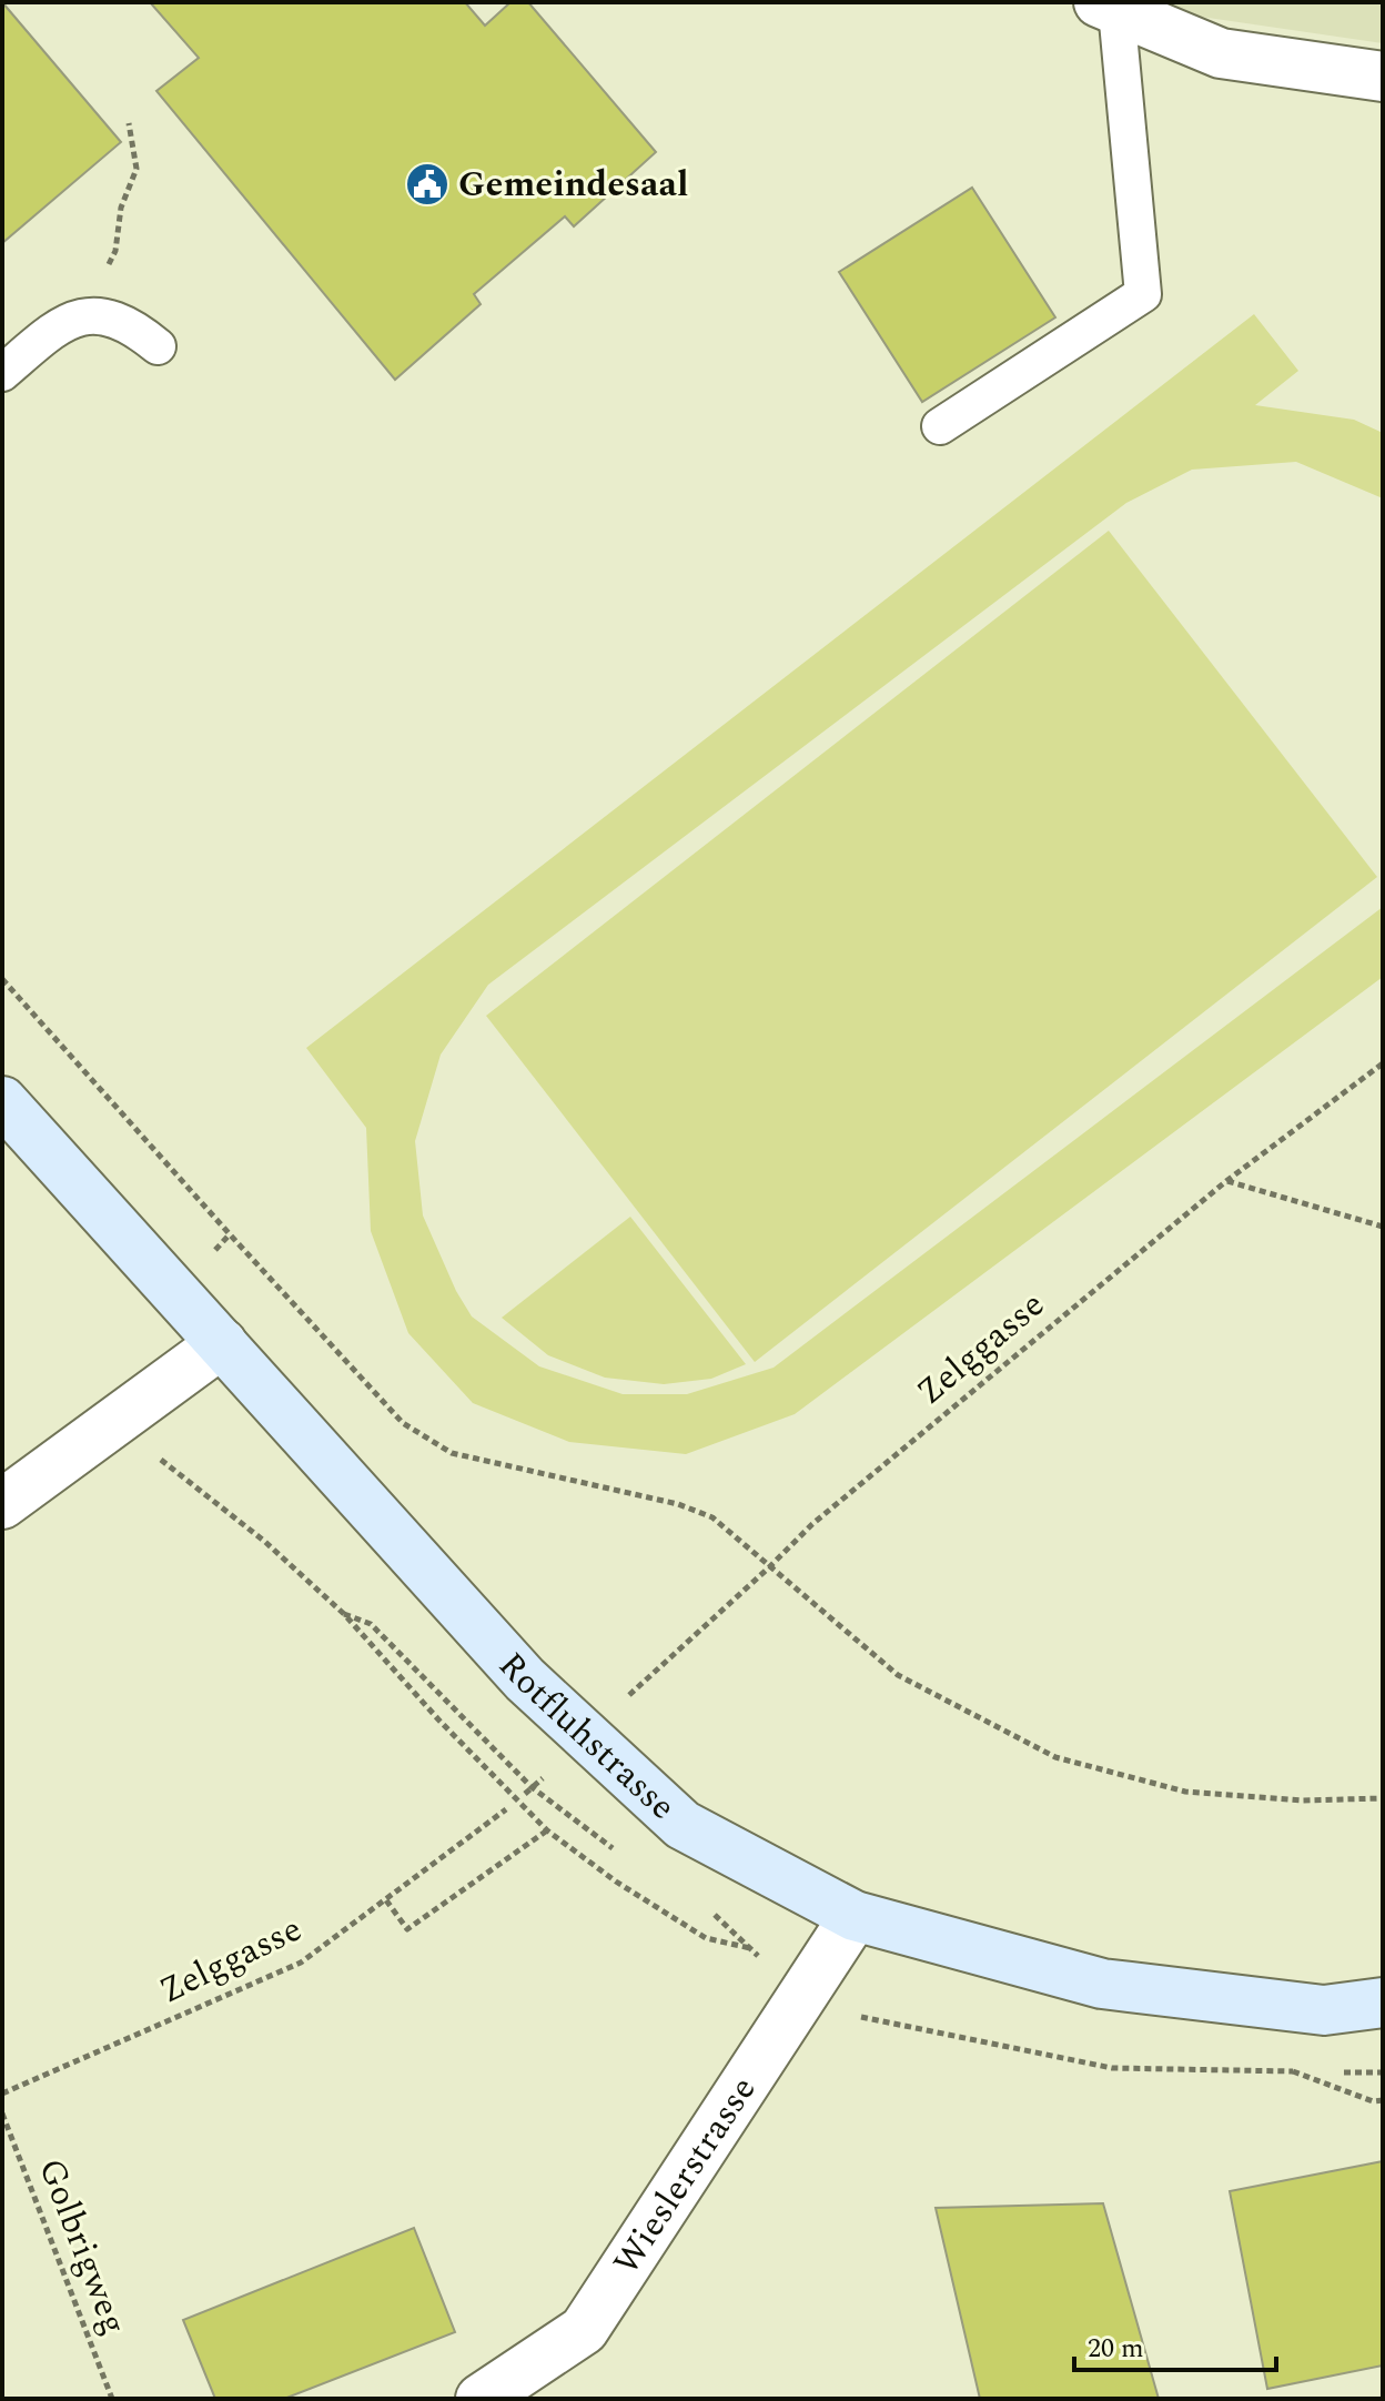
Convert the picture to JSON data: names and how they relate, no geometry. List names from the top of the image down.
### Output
{
  "streets": {
    "main road": ["Rotfluhstrasse"],
    "street": ["Wieslerstrasse"],
    "path": ["Zelggasse", "Golbrigweg"]
  },
  "crossings": [
    ["Rotfluhstrasse", "Wieslerstrasse"]
  ],
  "places": {
    "public building": ["Gemeindesaal"]
  },
  "scale_bar": "20 m"
}
